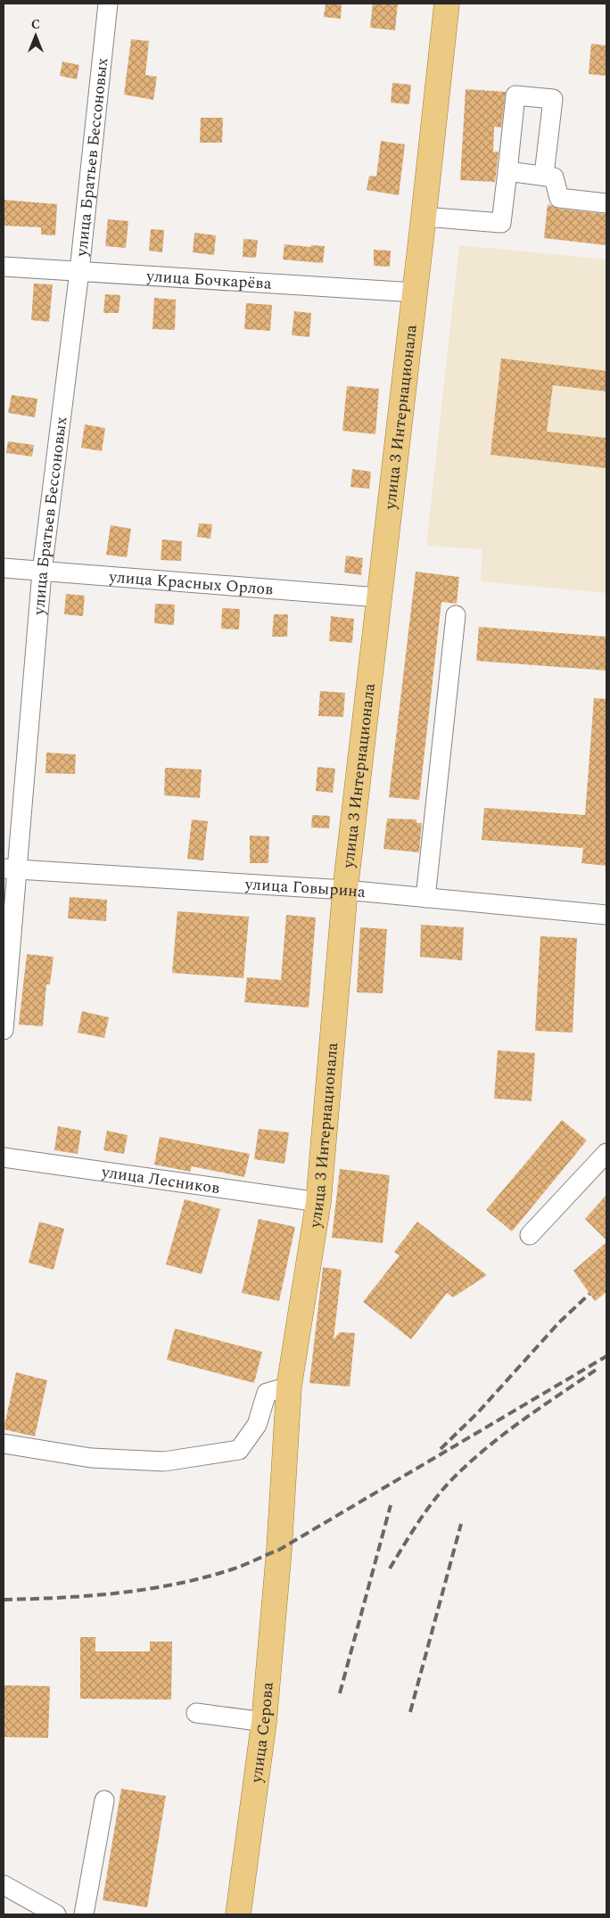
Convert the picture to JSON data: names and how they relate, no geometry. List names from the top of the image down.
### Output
{
  "streets": {
    "main road": ["улица 3 Интернационала", "улица Серова"],
    "street": [
      "улица Братьев Бессоновых",
      "улица Бочкарёва",
      "улица Красных Орлов",
      "улица Говырина",
      "улица Лесников"
    ]
  },
  "crossings": [
    ["улица Братьев Бессоновых", "улица Бочкарёва"],
    ["улица Братьев Бессоновых", "улица Красных Орлов"],
    ["улица Братьев Бессоновых", "улица Говырина"],
    ["улица Бочкарёва", "улица 3 Интернационала"],
    ["улица 3 Интернационала", "улица Красных Орлов"],
    ["улица 3 Интернационала", "улица Говырина"],
    ["улица 3 Интернационала", "улица Лесников"],
    ["улица 3 Интернационала", "улица Серова"]
  ],
  "north": "top"
}
